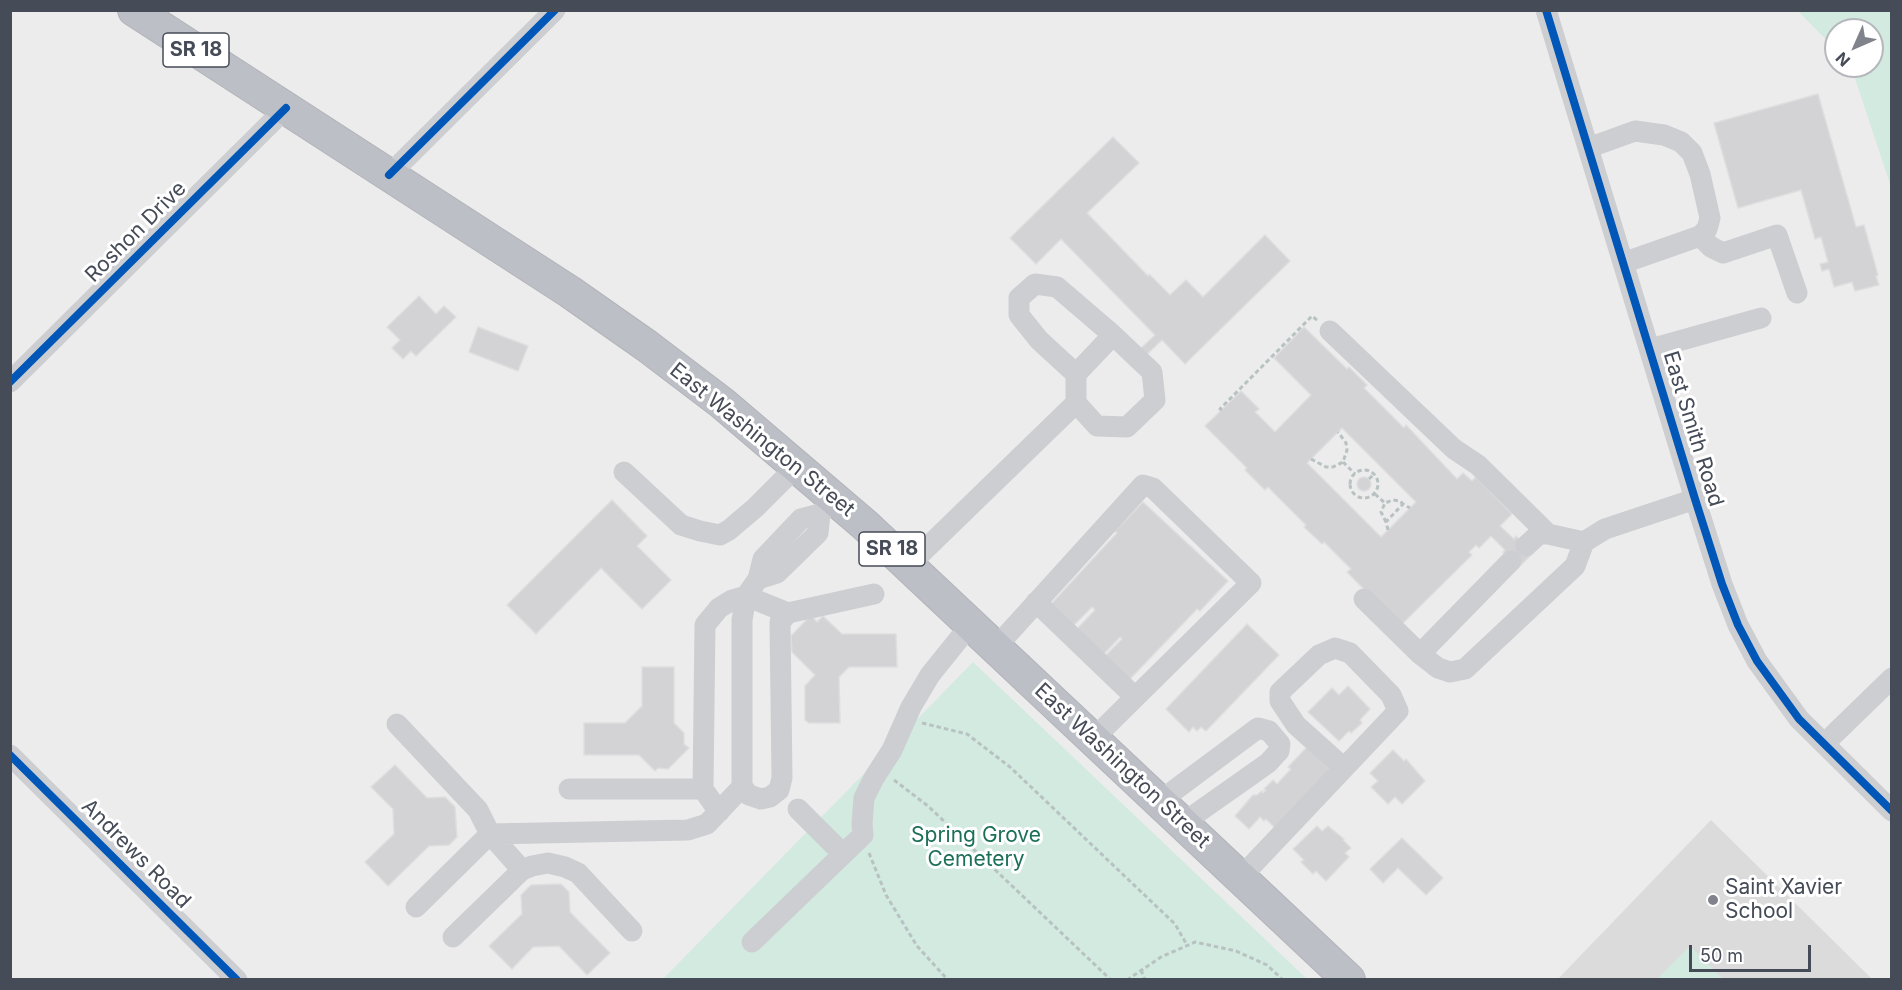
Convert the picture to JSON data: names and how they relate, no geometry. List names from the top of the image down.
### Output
{
  "streets": {
    "highway": ["SR 18", "East Washington Street"],
    "street": ["Roshon Drive", "East Smith Road", "Andrews Road"]
  },
  "crossings": [
    ["Roshon Drive", "East Washington Street"]
  ],
  "parks": ["Spring Grove Cemetery"],
  "places": ["Saint Xavier School"],
  "scale_bar": "50 m",
  "north": "bottom left"
}
